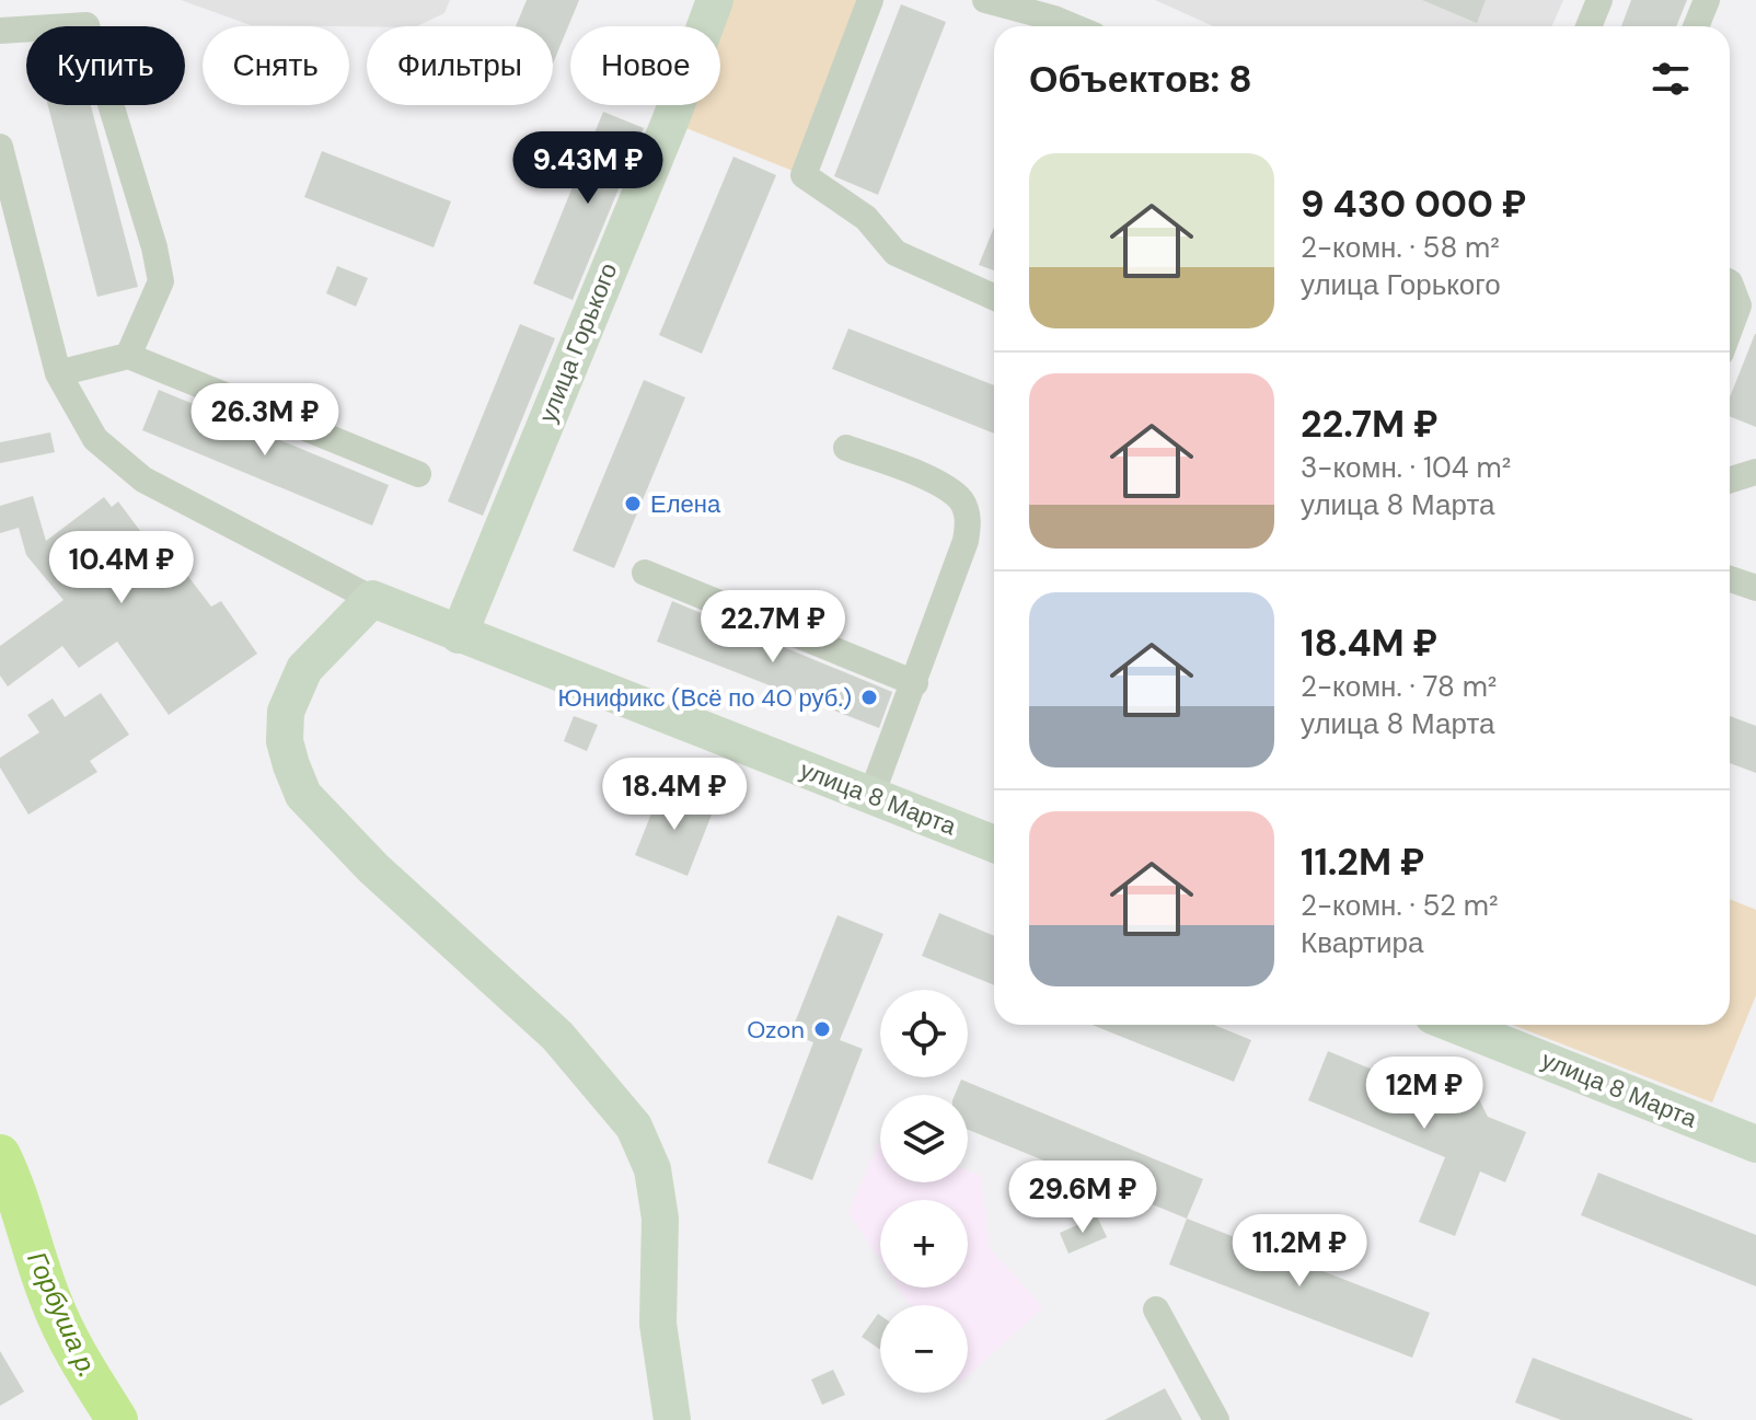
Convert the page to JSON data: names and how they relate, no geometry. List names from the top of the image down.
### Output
{
  "streets": {
    "street": ["улица Горького", "улица 8 Марта"]
  },
  "crossings": [
    ["улица Горького", "улица 8 Марта"]
  ],
  "water": ["Горбуша р."],
  "places": ["Елена", "Юнификс (Всё по 40 руб.)", "Ozon"],
  "page": {
    "chip": [
      "Купить",
      "Снять",
      "Фильтры",
      "Новое"
    ],
    "heading": "Объектов: 8",
    "price": [
      "9.43M ₽",
      "26.3M ₽",
      "10.4M ₽",
      "22.7M ₽",
      "18.4M ₽",
      "12M ₽",
      "29.6M ₽",
      "11.2M ₽"
    ],
    "list": [
      {
        "name": "9 430 000 ₽",
        "note": "2-комн. · 58 m² · улица Горького"
      },
      {
        "name": "22.7M ₽",
        "note": "3-комн. · 104 m² · улица 8 Марта"
      },
      {
        "name": "18.4M ₽",
        "note": "2-комн. · 78 m² · улица 8 Марта"
      },
      {
        "name": "11.2M ₽",
        "note": "2-комн. · 52 m² · Квартира"
      }
    ],
    "map_buttons": ["+", "−"]
  }
}
